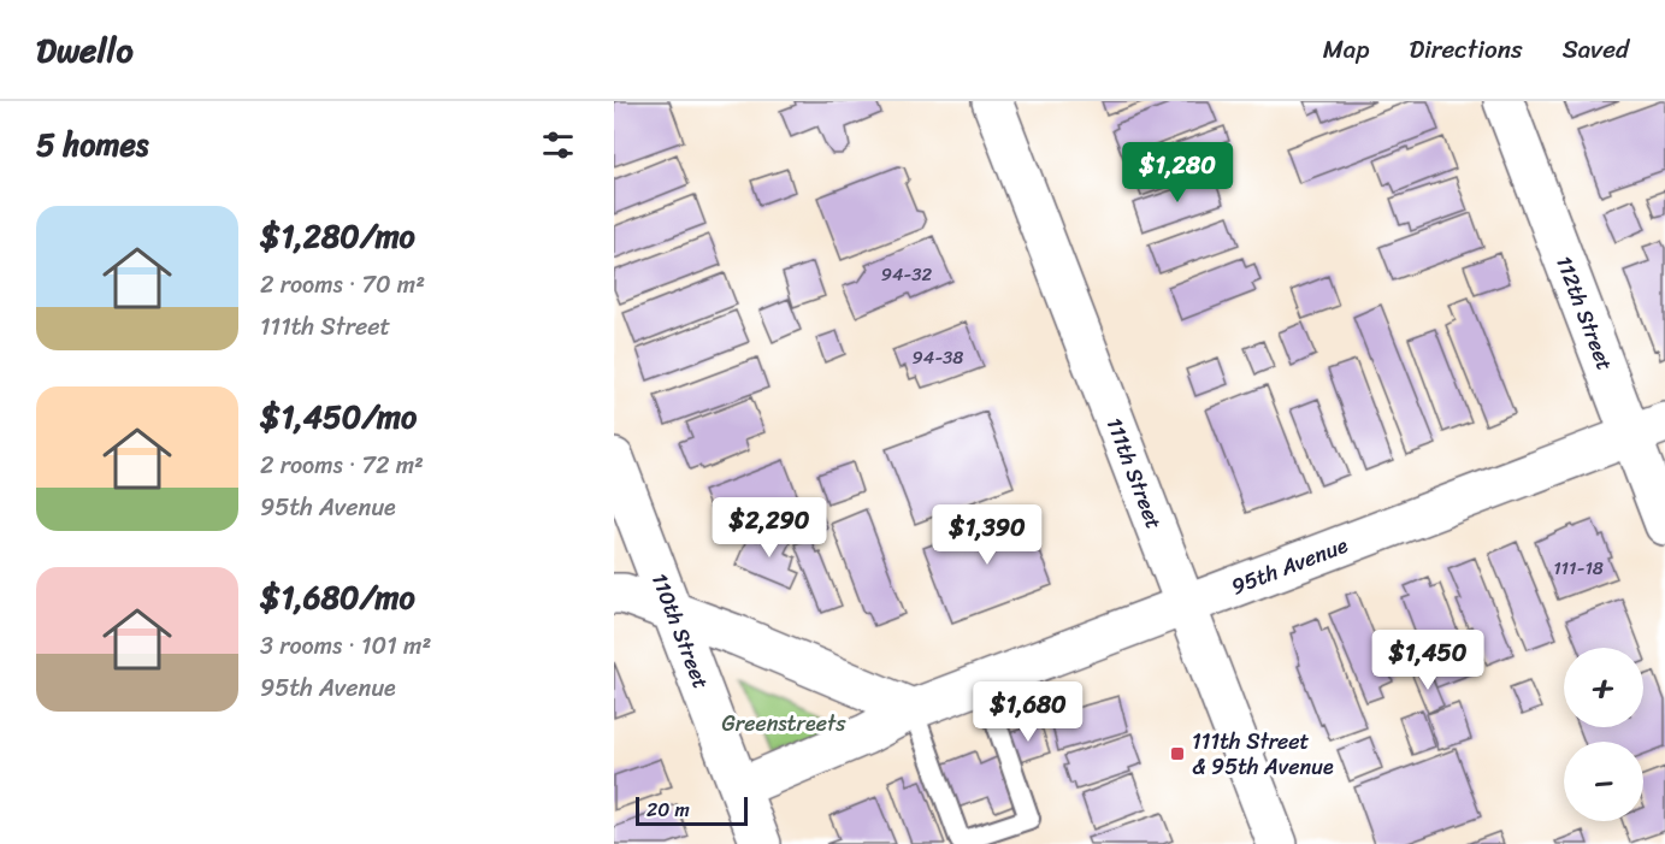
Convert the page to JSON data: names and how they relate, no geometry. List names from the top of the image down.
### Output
{
  "streets": {
    "street": [
      "112th Street",
      "111th Street",
      "95th Avenue",
      "110th Street"
    ]
  },
  "crossings": [
    ["112th Street", "95th Avenue"],
    ["111th Street", "95th Avenue"],
    ["95th Avenue", "110th Street"]
  ],
  "parks": ["Greenstreets"],
  "places": {
    "transit": ["111th Street & 95th Avenue"]
  },
  "house_numbers": ["94-32", "94-38", "111-18"],
  "scale_bar": "20 m",
  "page": {
    "header": "Dwello",
    "nav": ["Map", "Directions", "Saved"],
    "heading": "5 homes",
    "price": [
      "$1,280",
      "$2,290",
      "$1,390",
      "$1,450",
      "$1,680"
    ],
    "list": [
      {
        "name": "$1,280/mo",
        "note": "2 rooms · 70 m² · 111th Street"
      },
      {
        "name": "$1,450/mo",
        "note": "2 rooms · 72 m² · 95th Avenue"
      },
      {
        "name": "$1,680/mo",
        "note": "3 rooms · 101 m² · 95th Avenue"
      }
    ],
    "map_buttons": ["+", "−"],
    "scale": "20 m"
  }
}
